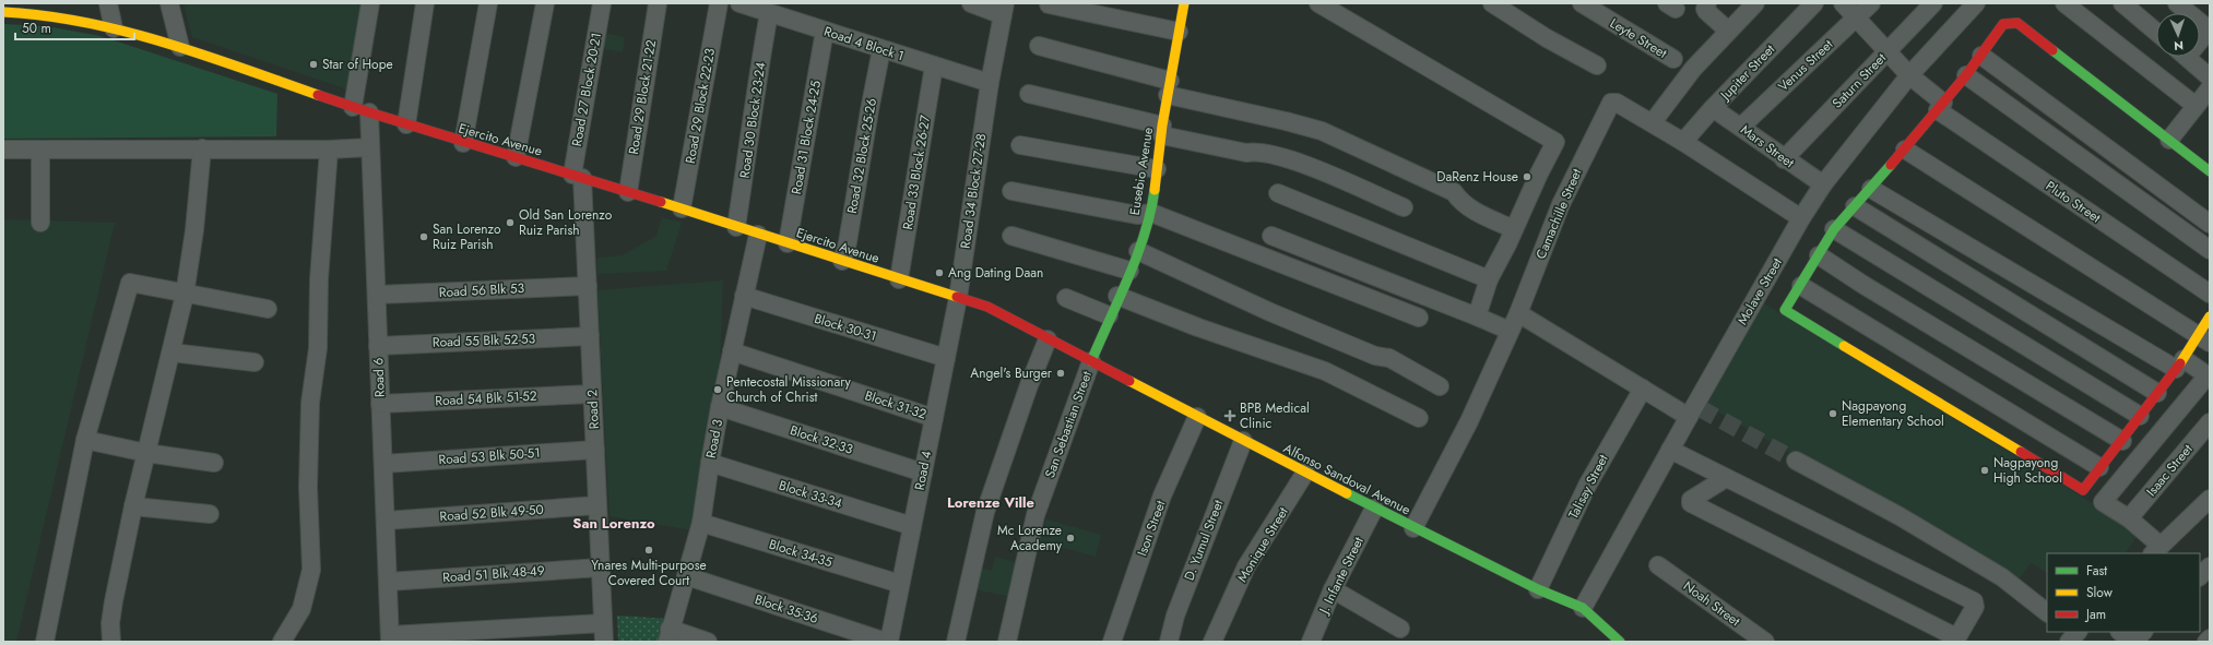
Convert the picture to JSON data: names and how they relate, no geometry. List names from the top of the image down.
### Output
{
  "streets": {
    "main road": ["Ejercito Avenue", "Eusebio Avenue", "Alfonso Sandoval Avenue"],
    "street": [
      "Leyte Street",
      "Road 4 Block 1",
      "Venus Street",
      "Jupiter Street",
      "Saturn Street",
      "Road 27 Block 20-21",
      "Road 29 Block 21-22",
      "Road 29 Block 22-23",
      "Road 30 Block 23-24",
      "Road 31 Block 24-25",
      "Mars Street",
      "Road 32 Block 25-26",
      "Road 33 Block 26-27",
      "Road 34 Block 27-28",
      "Pluto Street",
      "Camachille Street",
      "Road 56 Blk 53",
      "Molave Street",
      "Block 30-31",
      "Road 55 Blk 52-53",
      "Road 6",
      "Road 54 Blk 51-52",
      "Block 31-32",
      "Road 2",
      "San Sebastian Street",
      "Road 3",
      "Block 32-33",
      "Road 53 Blk 50-51",
      "Road 4",
      "Isaac Street",
      "Talisay Street",
      "Block 33-34",
      "Road 52 Blk 49-50",
      "Ison Street",
      "D. Yumul Street",
      "Monique Street",
      "Block 34-35",
      "Road 51 Blk 48-49",
      "J. Infante Street",
      "Noah Street",
      "Block 35-36"
    ]
  },
  "crossings": [
    ["Road 4 Block 1", "Road 30 Block 23-24"],
    ["Road 4 Block 1", "Road 31 Block 24-25"],
    ["Road 4 Block 1", "Road 32 Block 25-26"],
    ["Road 4 Block 1", "Road 33 Block 26-27"],
    ["Road 4 Block 1", "Road 34 Block 27-28"],
    ["Venus Street", "Mars Street"],
    ["Venus Street", "Pluto Street"],
    ["Jupiter Street", "Mars Street"],
    ["Jupiter Street", "Camachille Street"],
    ["Saturn Street", "Mars Street"],
    ["Saturn Street", "Pluto Street"],
    ["Road 27 Block 20-21", "Ejercito Avenue"],
    ["Road 27 Block 20-21", "Road 2"],
    ["Road 29 Block 21-22", "Ejercito Avenue"],
    ["Road 29 Block 22-23", "Ejercito Avenue"],
    ["Road 30 Block 23-24", "Ejercito Avenue"],
    ["Road 31 Block 24-25", "Ejercito Avenue"],
    ["Ejercito Avenue", "Road 32 Block 25-26"],
    ["Ejercito Avenue", "Road 33 Block 26-27"],
    ["Ejercito Avenue", "Road 34 Block 27-28"],
    ["Ejercito Avenue", "Road 6"],
    ["Ejercito Avenue", "Road 2"],
    ["Ejercito Avenue", "Road 3"],
    ["Ejercito Avenue", "Road 4"],
    ["Ejercito Avenue", "Alfonso Sandoval Avenue"],
    ["Mars Street", "Molave Street"],
    ["Eusebio Avenue", "San Sebastian Street"],
    ["Eusebio Avenue", "Alfonso Sandoval Avenue"],
    ["Road 34 Block 27-28", "Road 4"],
    ["Pluto Street", "Molave Street"],
    ["Camachille Street", "Molave Street"],
    ["Camachille Street", "Alfonso Sandoval Avenue"],
    ["Road 56 Blk 53", "Road 6"],
    ["Road 56 Blk 53", "Road 2"],
    ["Molave Street", "Alfonso Sandoval Avenue"],
    ["Block 30-31", "Road 3"],
    ["Block 30-31", "Road 4"],
    ["Road 55 Blk 52-53", "Road 6"],
    ["Road 55 Blk 52-53", "Road 2"],
    ["Road 6", "Road 54 Blk 51-52"],
    ["Road 6", "Road 53 Blk 50-51"],
    ["Road 6", "Road 52 Blk 49-50"],
    ["Road 6", "Road 51 Blk 48-49"],
    ["Road 54 Blk 51-52", "Road 2"],
    ["Block 31-32", "Road 3"],
    ["Block 31-32", "Road 4"],
    ["Road 2", "Road 53 Blk 50-51"],
    ["Road 2", "Road 52 Blk 49-50"],
    ["Road 2", "Road 51 Blk 48-49"],
    ["San Sebastian Street", "Alfonso Sandoval Avenue"],
    ["Road 3", "Block 32-33"],
    ["Road 3", "Block 33-34"],
    ["Road 3", "Block 34-35"],
    ["Road 3", "Block 35-36"],
    ["Block 32-33", "Road 4"],
    ["Road 4", "Block 33-34"],
    ["Road 4", "Block 34-35"],
    ["Road 4", "Block 35-36"],
    ["Alfonso Sandoval Avenue", "Talisay Street"],
    ["Alfonso Sandoval Avenue", "Ison Street"],
    ["Alfonso Sandoval Avenue", "D. Yumul Street"],
    ["Alfonso Sandoval Avenue", "Monique Street"],
    ["Alfonso Sandoval Avenue", "J. Infante Street"]
  ],
  "districts": ["Lorenze Ville", "San Lorenzo"],
  "places": {
    "other": [
      "Star of Hope",
      "DaRenz House",
      "Old San Lorenzo Ruiz Parish",
      "San Lorenzo Ruiz Parish",
      "Ang Dating Daan",
      "Angel's Burger",
      "Pentecostal Missionary Church of Christ",
      "Nagpayong Elementary School",
      "Nagpayong High School",
      "Mc Lorenze Academy",
      "Ynares Multi-purpose Covered Court"
    ],
    "health": ["BPB Medical Clinic"]
  },
  "legend": ["Fast", "Slow", "Jam"],
  "scale_bar": "50 m",
  "north": "bottom"
}
